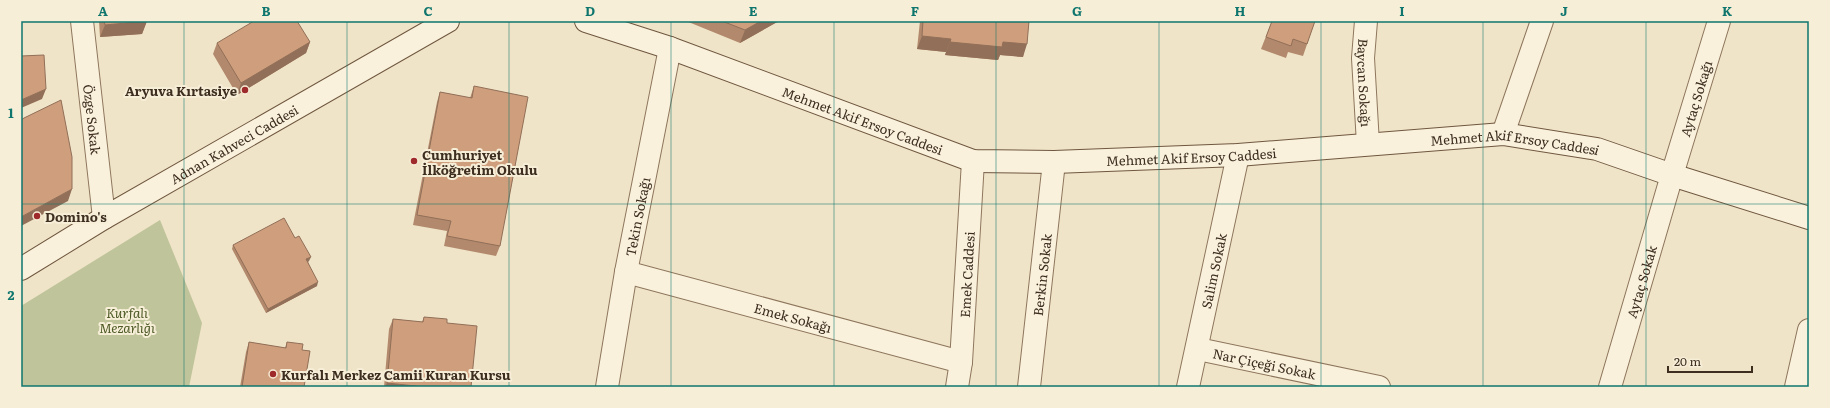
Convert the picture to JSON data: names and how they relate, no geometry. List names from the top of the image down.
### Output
{
  "streets": {
    "street": [
      "Baycan Sokağı",
      "Aytaç Sokağı",
      "Özge Sokak",
      "Mehmet Akif Ersoy Caddesi",
      "Adnan Kahveci Caddesi",
      "Tekin Sokağı",
      "Salim Sokak",
      "Emek Caddesi",
      "Berkin Sokak",
      "Aytaç Sokak",
      "Emek Sokağı",
      "Nar Çiçeği Sokak"
    ]
  },
  "crossings": [
    ["Baycan Sokağı", "Mehmet Akif Ersoy Caddesi"],
    ["Aytaç Sokağı", "Mehmet Akif Ersoy Caddesi"],
    ["Aytaç Sokağı", "Aytaç Sokak"],
    ["Özge Sokak", "Adnan Kahveci Caddesi"],
    ["Mehmet Akif Ersoy Caddesi", "Tekin Sokağı"],
    ["Mehmet Akif Ersoy Caddesi", "Salim Sokak"],
    ["Mehmet Akif Ersoy Caddesi", "Emek Caddesi"],
    ["Mehmet Akif Ersoy Caddesi", "Berkin Sokak"],
    ["Mehmet Akif Ersoy Caddesi", "Aytaç Sokak"],
    ["Tekin Sokağı", "Emek Sokağı"],
    ["Salim Sokak", "Nar Çiçeği Sokak"],
    ["Emek Caddesi", "Emek Sokağı"]
  ],
  "parks": ["Kurfalı Mezarlığı"],
  "places": [
    "Aryuva Kırtasiye",
    "Cumhuriyet İlköğretim Okulu",
    "Domino's",
    "Kurfalı Merkez Camii Kuran Kursu"
  ],
  "scale_bar": "20 m",
  "grid": {
    "columns": [
      "A",
      "B",
      "C",
      "D",
      "E",
      "F",
      "G",
      "H",
      "I",
      "J",
      "K"
    ],
    "rows": ["1", "2"]
  }
}
